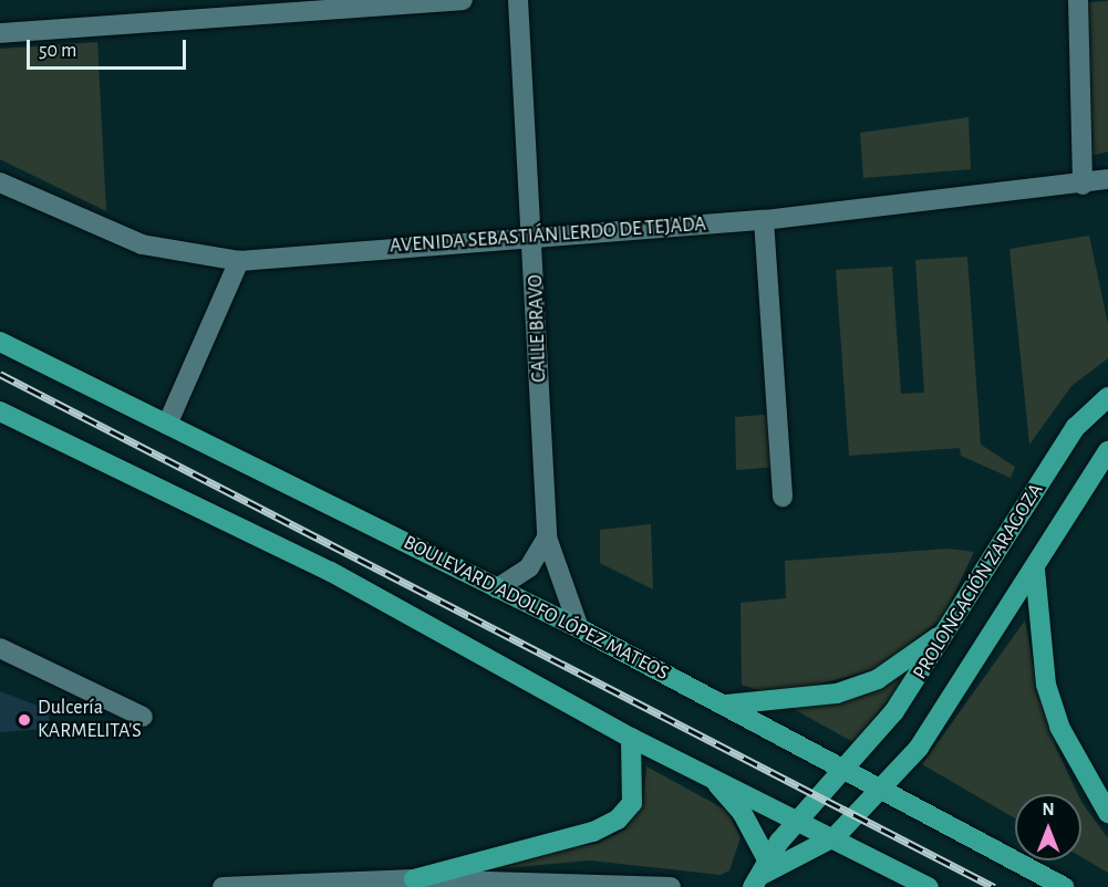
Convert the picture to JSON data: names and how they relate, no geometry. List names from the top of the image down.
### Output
{
  "streets": {
    "main road": ["PROLONGACIÓN ZARAGOZA", "BOULEVARD ADOLFO LÓPEZ MATEOS"],
    "street": ["AVENIDA SEBASTIÁN LERDO DE TEJADA", "CALLE BRAVO"]
  },
  "crossings": [
    ["AVENIDA SEBASTIÁN LERDO DE TEJADA", "CALLE BRAVO"],
    ["CALLE BRAVO", "BOULEVARD ADOLFO LÓPEZ MATEOS"],
    ["PROLONGACIÓN ZARAGOZA", "BOULEVARD ADOLFO LÓPEZ MATEOS"]
  ],
  "places": ["Dulcería KARMELITA'S"],
  "scale_bar": "50 m",
  "north": "top"
}
